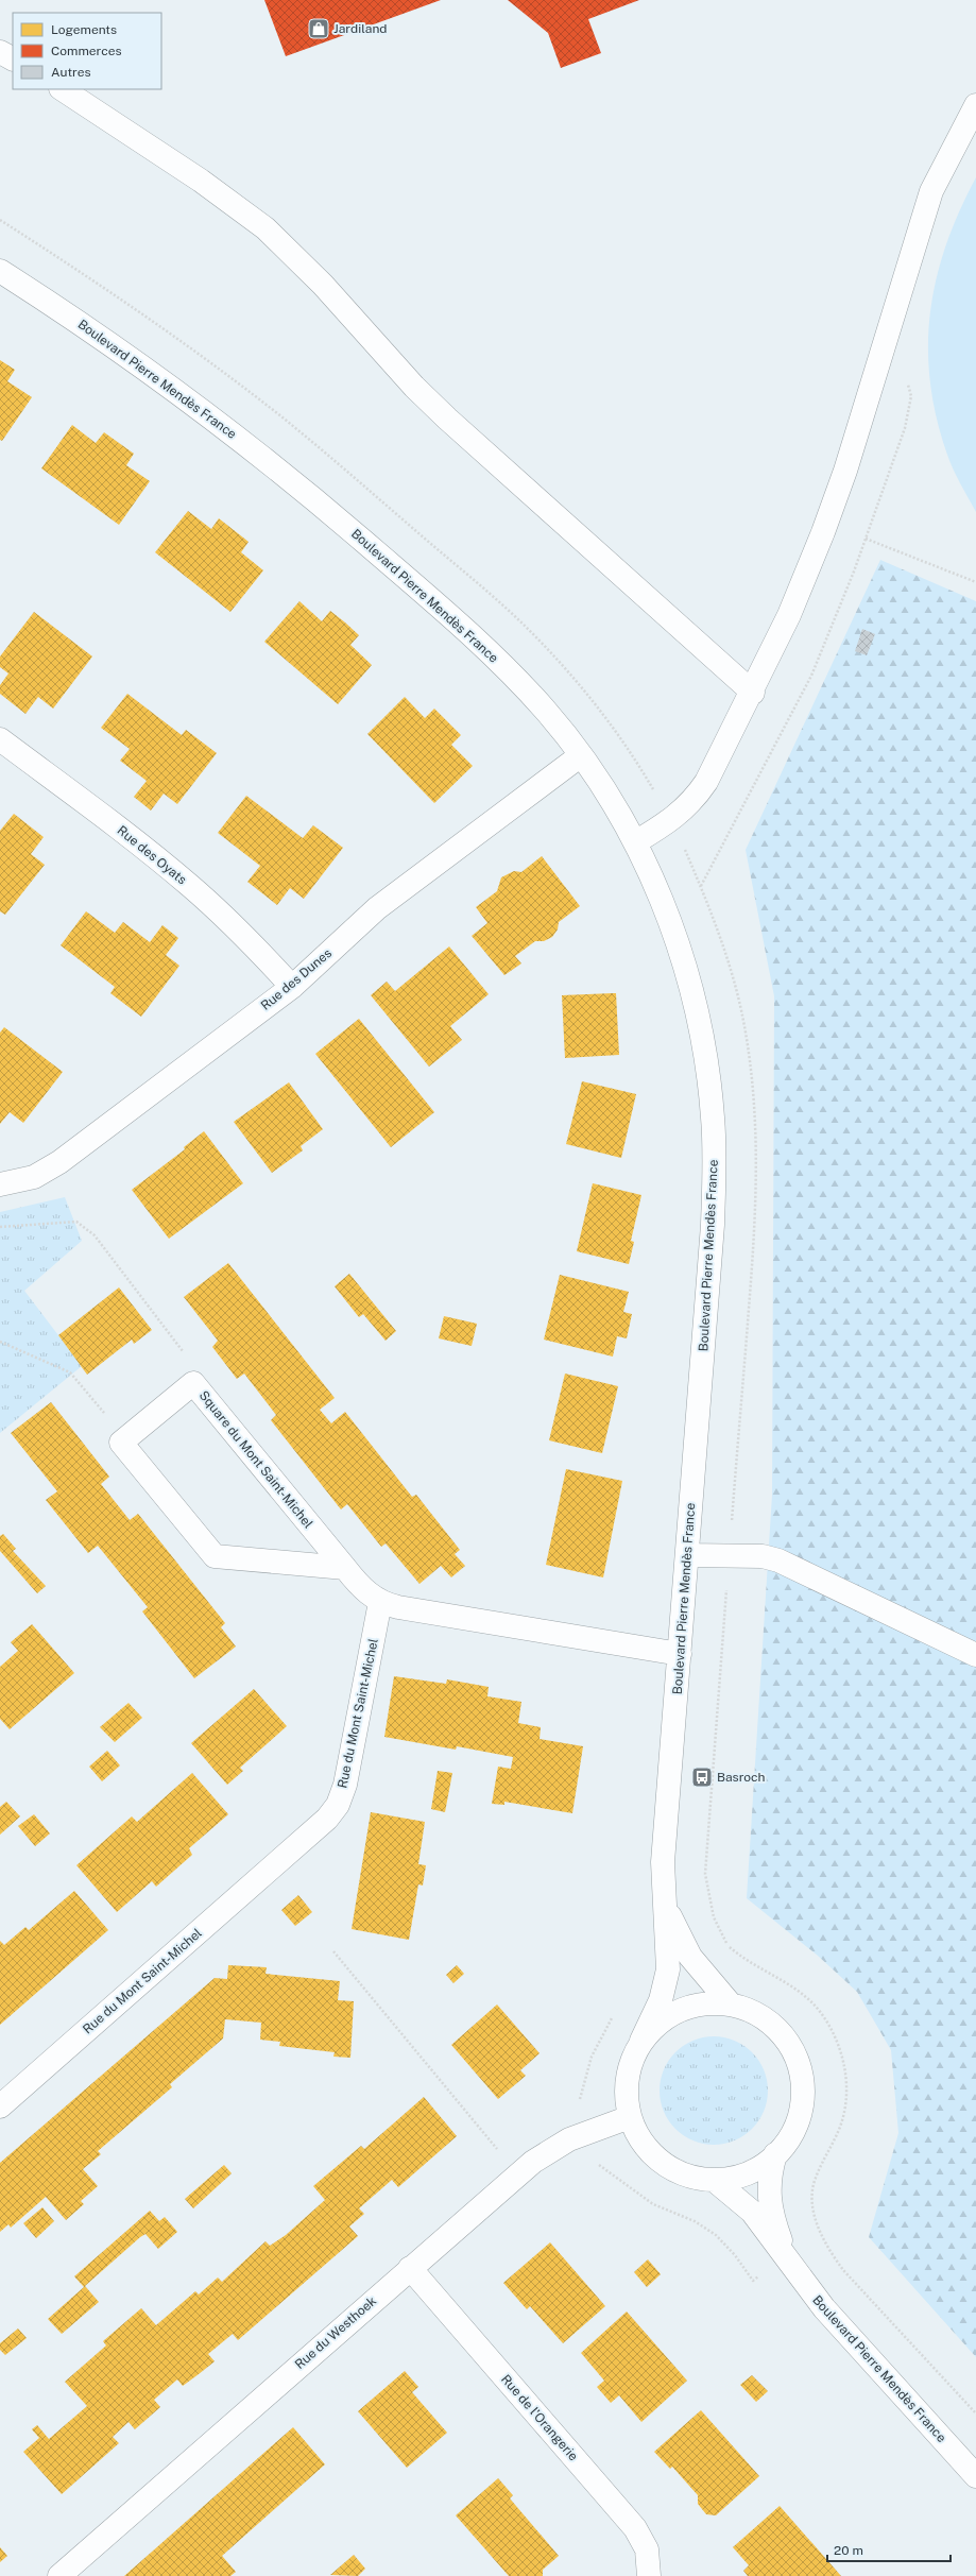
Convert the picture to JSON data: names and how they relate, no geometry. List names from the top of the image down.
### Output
{
  "streets": {
    "street": [
      "Boulevard Pierre Mendès France",
      "Rue des Oyats",
      "Rue des Dunes",
      "Square du Mont Saint-Michel",
      "Rue du Mont Saint-Michel",
      "Rue du Westhoek",
      "Rue de l'Orangerie"
    ]
  },
  "crossings": [
    ["Boulevard Pierre Mendès France", "Rue des Dunes"],
    ["Boulevard Pierre Mendès France", "Rue du Westhoek"],
    ["Rue des Oyats", "Rue des Dunes"],
    ["Square du Mont Saint-Michel", "Rue du Mont Saint-Michel"],
    ["Rue du Westhoek", "Rue de l'Orangerie"]
  ],
  "places": {
    "shop": ["Jardiland"],
    "bus stop": ["Basroch"]
  },
  "legend": ["Logements", "Commerces", "Autres"],
  "scale_bar": "20 m"
}
